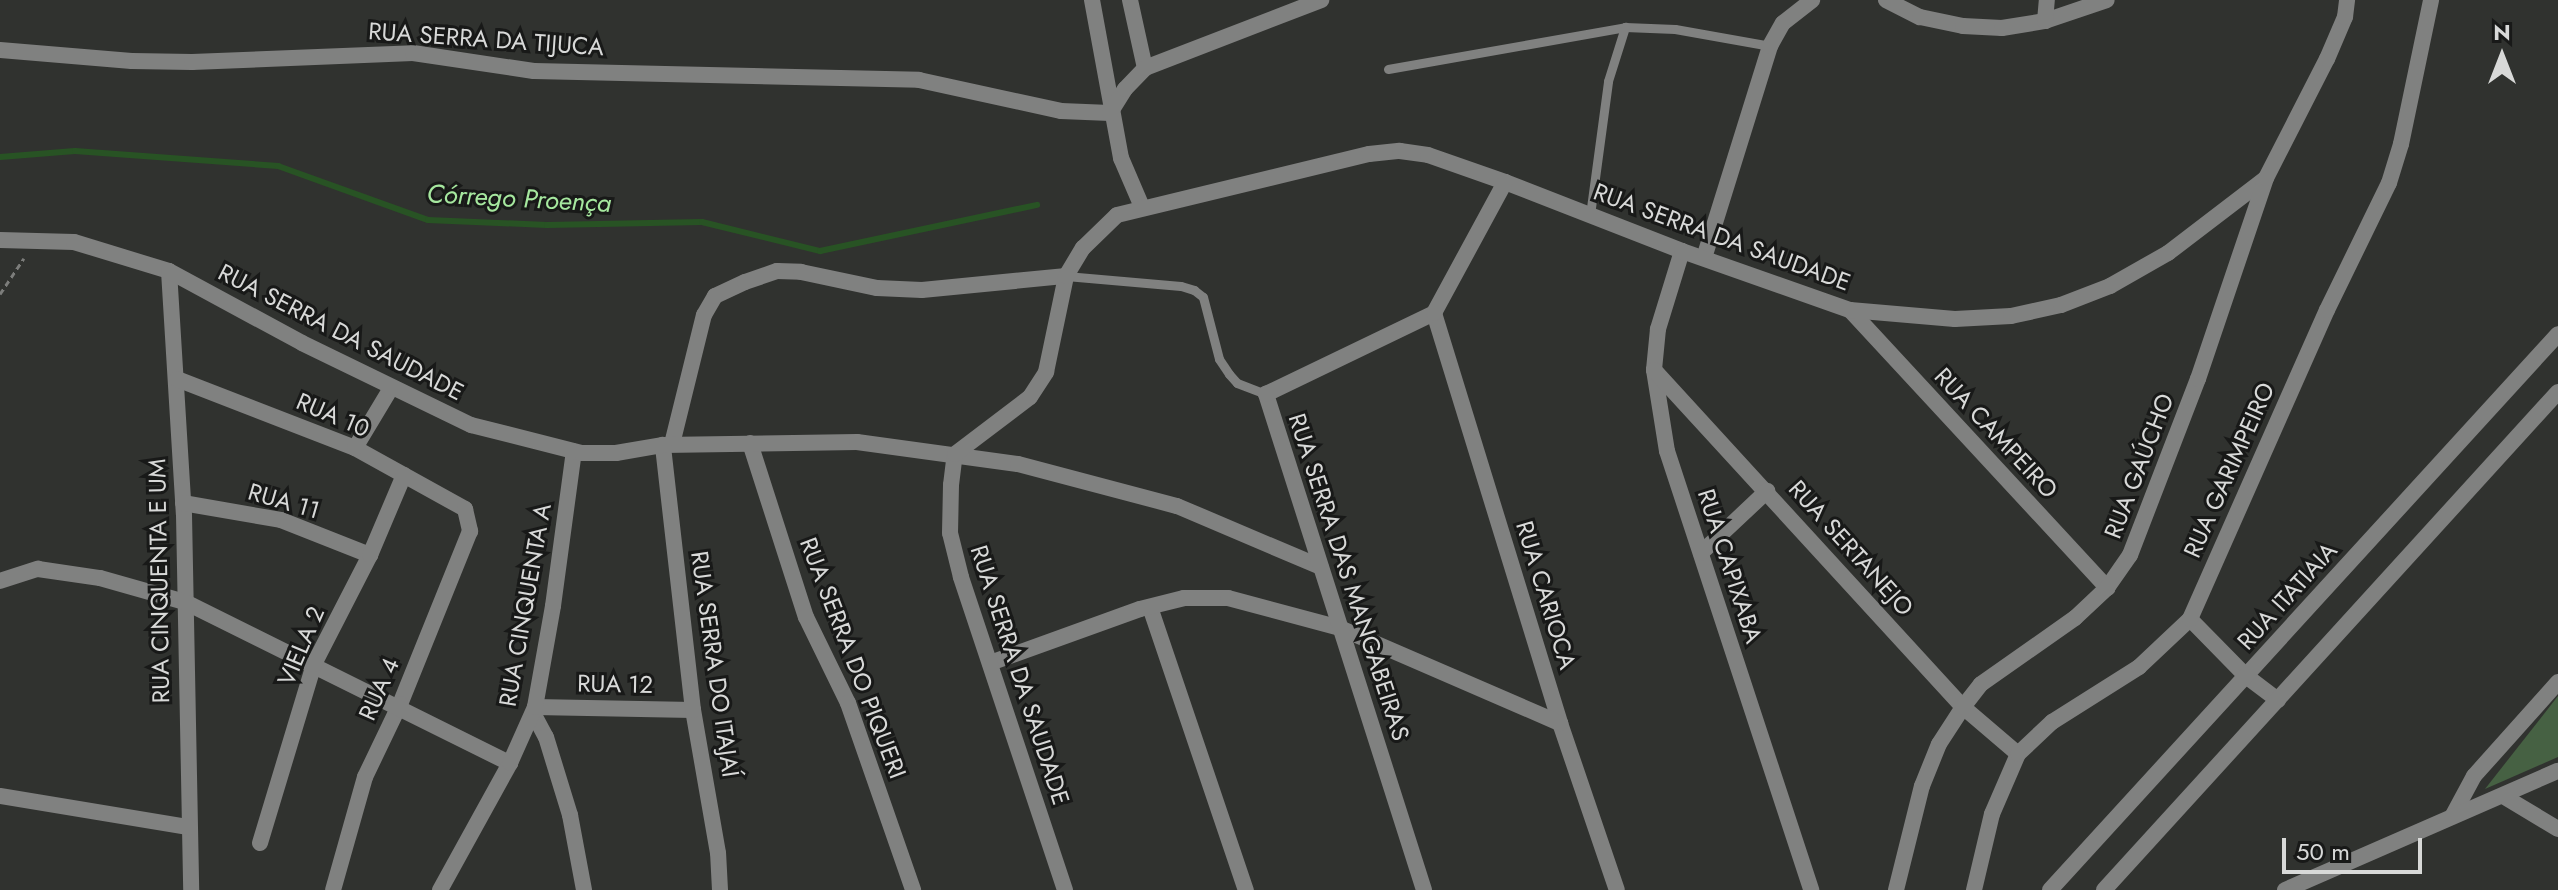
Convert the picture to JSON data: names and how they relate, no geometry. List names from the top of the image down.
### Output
{
  "streets": {
    "street": [
      "RUA SERRA DA TIJUCA",
      "RUA SERRA DA SAUDADE",
      "RUA 10",
      "RUA CAMPEIRO",
      "RUA GAÚCHO",
      "RUA GARIMPEIRO",
      "RUA 11",
      "RUA SERTANEJO",
      "RUA CAPIXABA",
      "RUA SERRA DAS MANGABEIRAS",
      "RUA CINQUENTA E UM",
      "RUA CARIOCA",
      "RUA ITATIAIA",
      "RUA CINQUENTA A",
      "VIELA 2",
      "RUA SERRA DO PIQUERI",
      "RUA SERRA DO ITAJAÍ",
      "RUA 12",
      "RUA 4"
    ]
  },
  "crossings": [
    ["RUA SERRA DA SAUDADE", "RUA CAMPEIRO"],
    ["RUA SERRA DA SAUDADE", "RUA GAÚCHO"],
    ["RUA SERRA DA SAUDADE", "RUA CAPIXABA"],
    ["RUA SERRA DA SAUDADE", "RUA SERRA DAS MANGABEIRAS"],
    ["RUA SERRA DA SAUDADE", "RUA CINQUENTA E UM"],
    ["RUA SERRA DA SAUDADE", "RUA CINQUENTA A"],
    ["RUA SERRA DA SAUDADE", "RUA SERRA DO PIQUERI"],
    ["RUA SERRA DA SAUDADE", "RUA SERRA DO ITAJAÍ"],
    ["RUA 10", "RUA CINQUENTA E UM"],
    ["RUA 10", "VIELA 2"],
    ["RUA 10", "RUA 4"],
    ["RUA CAMPEIRO", "RUA GAÚCHO"],
    ["RUA GAÚCHO", "RUA SERTANEJO"],
    ["RUA GARIMPEIRO", "RUA SERTANEJO"],
    ["RUA 11", "RUA CINQUENTA E UM"],
    ["RUA 11", "VIELA 2"],
    ["RUA SERTANEJO", "RUA CAPIXABA"],
    ["RUA CINQUENTA A", "RUA 12"],
    ["RUA SERRA DO ITAJAÍ", "RUA 12"]
  ],
  "water": ["Córrego Proença"],
  "scale_bar": "50 m",
  "north": "top"
}
